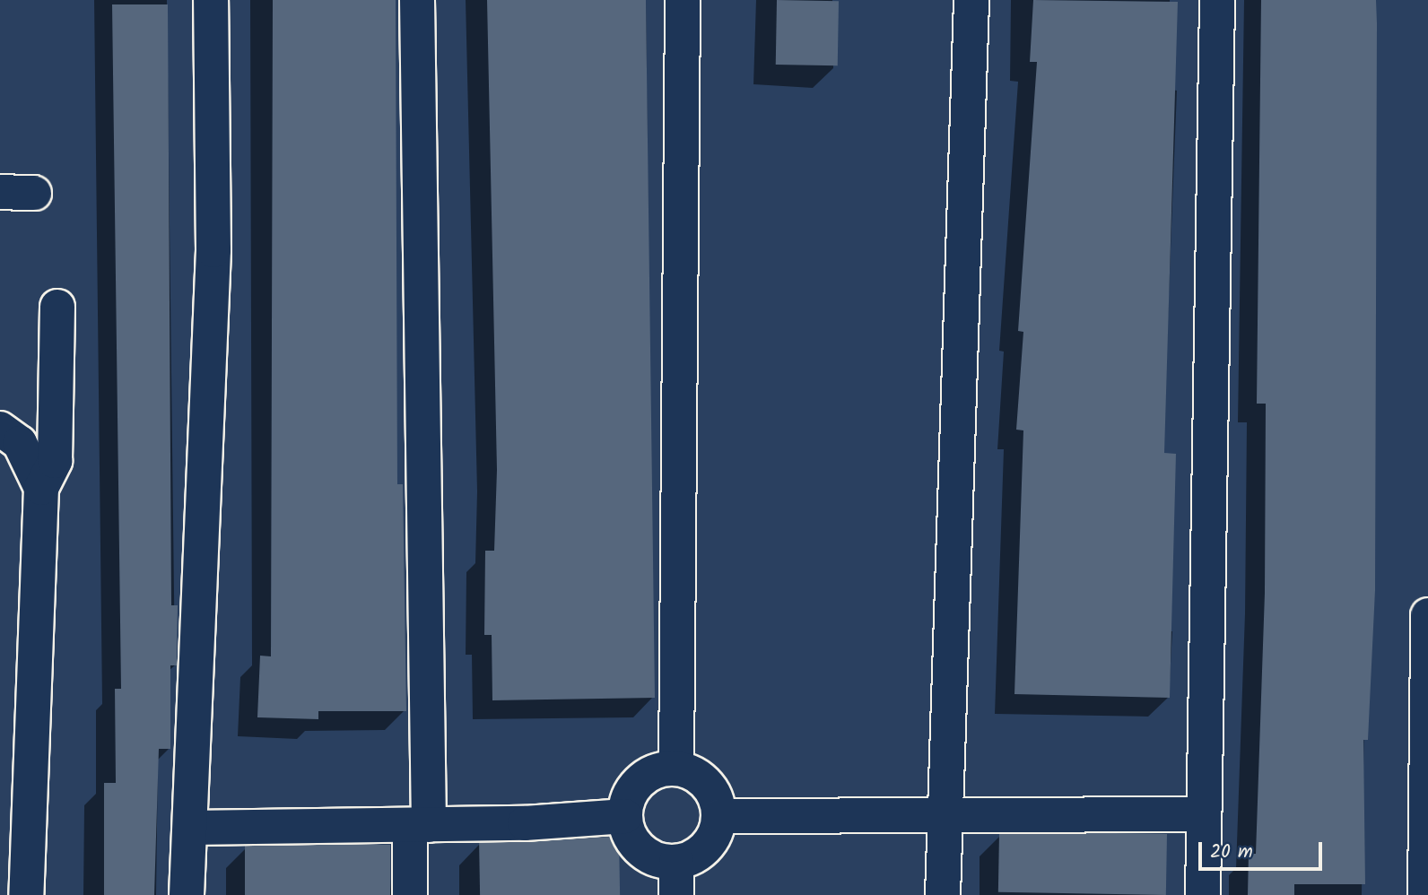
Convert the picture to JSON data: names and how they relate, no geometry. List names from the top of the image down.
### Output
{
  "scale_bar": "20 m"
}
